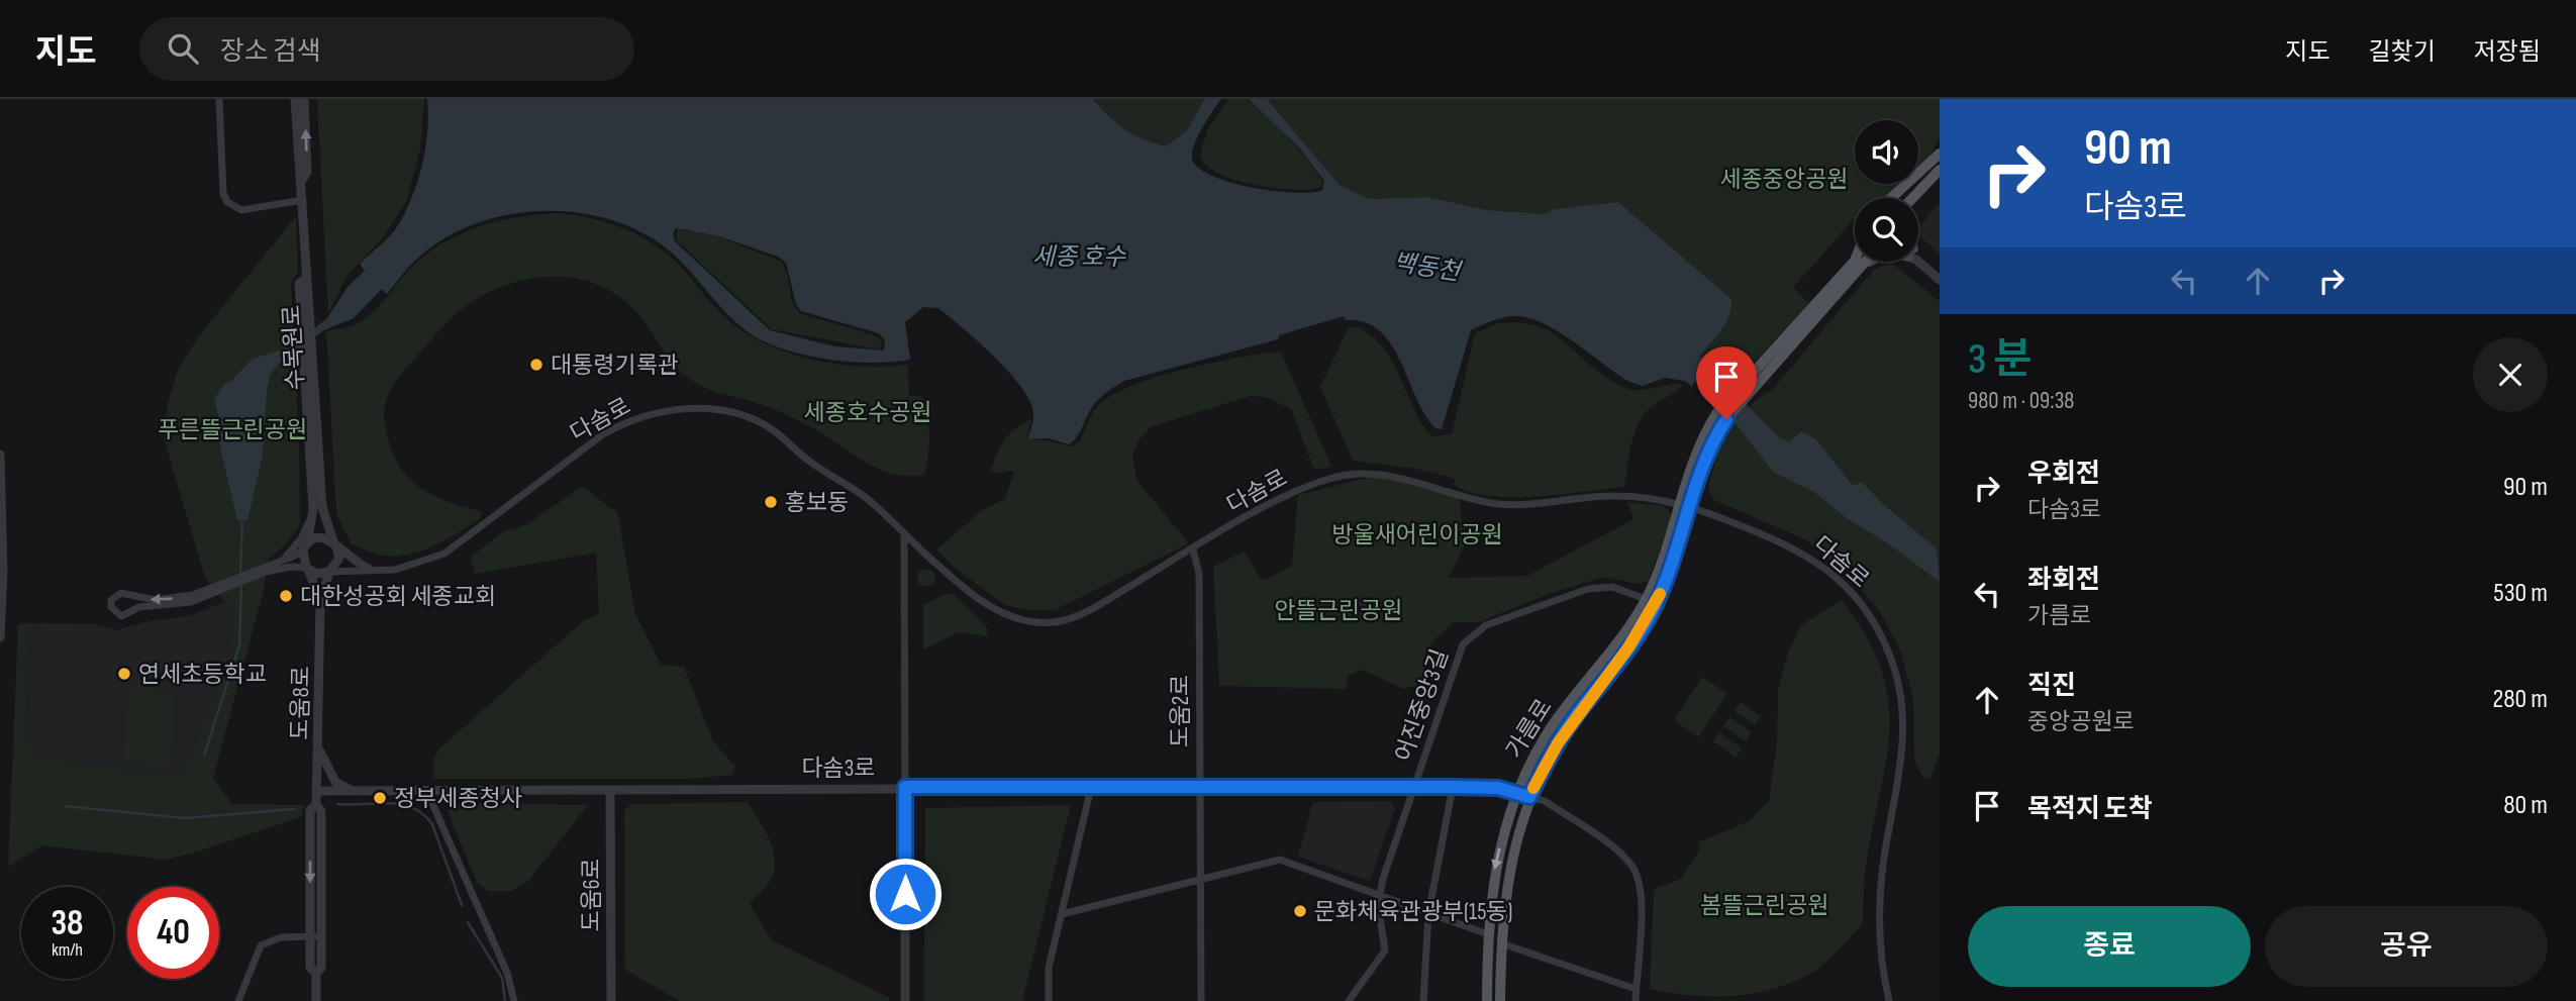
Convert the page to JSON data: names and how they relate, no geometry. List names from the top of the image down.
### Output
{
  "streets": {
    "main road": ["가름로"],
    "street": [
      "수목원로",
      "다솜로",
      "도움8로",
      "어진중앙3길",
      "도움2로",
      "다솜3로",
      "도움6로"
    ]
  },
  "crossings": [
    ["수목원로", "다솜로"],
    ["수목원로", "도움8로"],
    ["다솜로", "도움8로"],
    ["다솜로", "도움2로"],
    ["다솜로", "가름로"],
    ["도움8로", "다솜3로"],
    ["어진중앙3길", "가름로"],
    ["어진중앙3길", "다솜3로"],
    ["도움2로", "다솜3로"],
    ["가름로", "다솜3로"],
    ["다솜3로", "도움6로"]
  ],
  "water": ["세종 호수", "백동천"],
  "parks": [
    "세종중앙공원",
    "세종호수공원",
    "푸른뜰근린공원",
    "방울새어린이공원",
    "안뜰근린공원",
    "봄뜰근린공원"
  ],
  "places": [
    "대통령기록관",
    "홍보동",
    "대한성공회 세종교회",
    "연세초등학교",
    "정부세종청사",
    "문화체육관광부(15동)"
  ],
  "page": {
    "header": "지도",
    "search": "장소 검색",
    "nav": ["지도", "길찾기", "저장됨"],
    "turn": ["90 m", "다솜3로"],
    "heading": ["3 분", "980 m · 09:38"],
    "list": [
      {
        "name": "우회전",
        "note": "다솜3로",
        "value": "90 m"
      },
      {
        "name": "좌회전",
        "note": "가름로",
        "value": "530 m"
      },
      {
        "name": "직진",
        "note": "중앙공원로",
        "value": "280 m"
      },
      {
        "name": "목적지 도착",
        "value": "80 m"
      }
    ],
    "speed": "38 km/h",
    "limit": "40",
    "buttons": ["종료", "공유"]
  }
}
